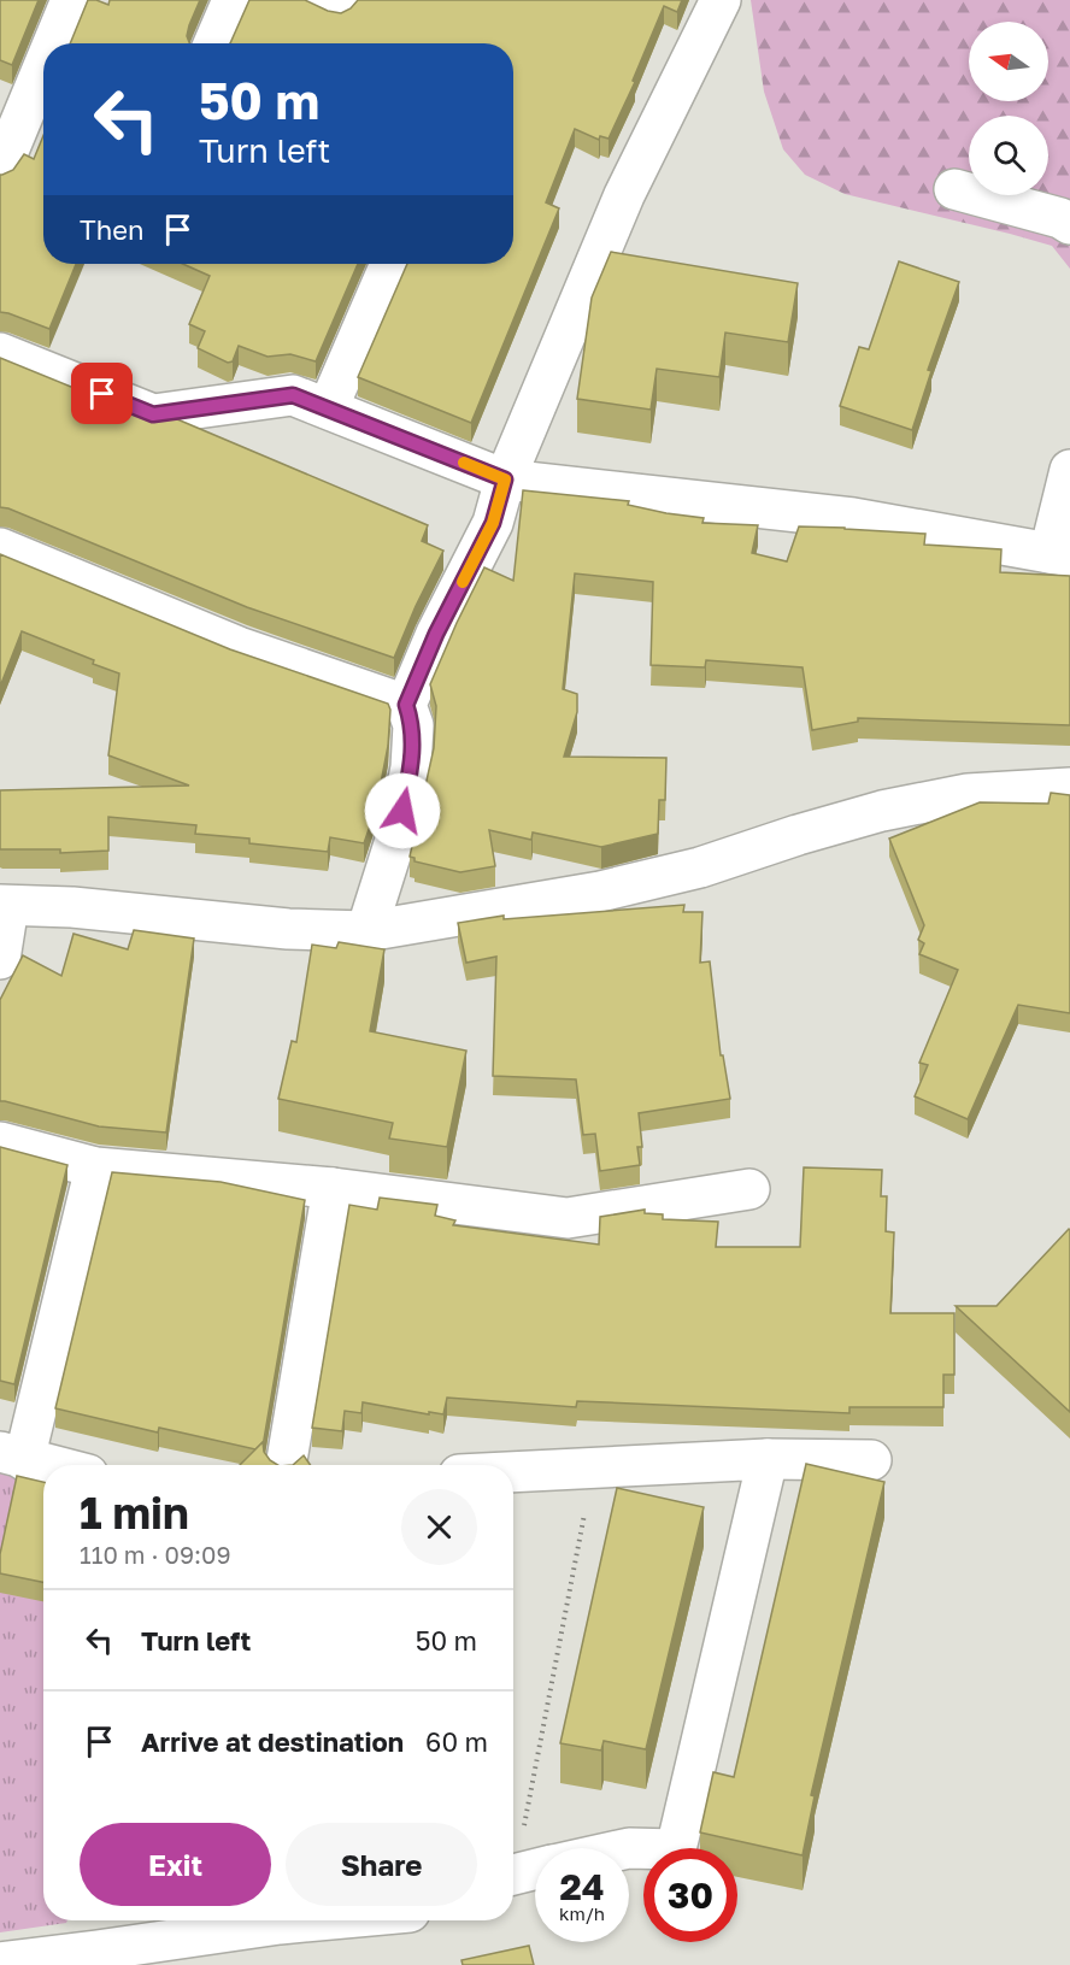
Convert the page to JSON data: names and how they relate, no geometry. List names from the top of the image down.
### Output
{
  "north": "left",
  "page": {
    "turn": ["50 m", "Turn left"],
    "then": "Then",
    "heading": ["1 min", "110 m · 09:09"],
    "list": [
      {
        "name": "Turn left",
        "value": "50 m"
      },
      {
        "name": "Arrive at destination",
        "value": "60 m"
      }
    ],
    "buttons": ["Exit", "Share"],
    "speed": "24 km/h",
    "limit": "30"
  }
}
